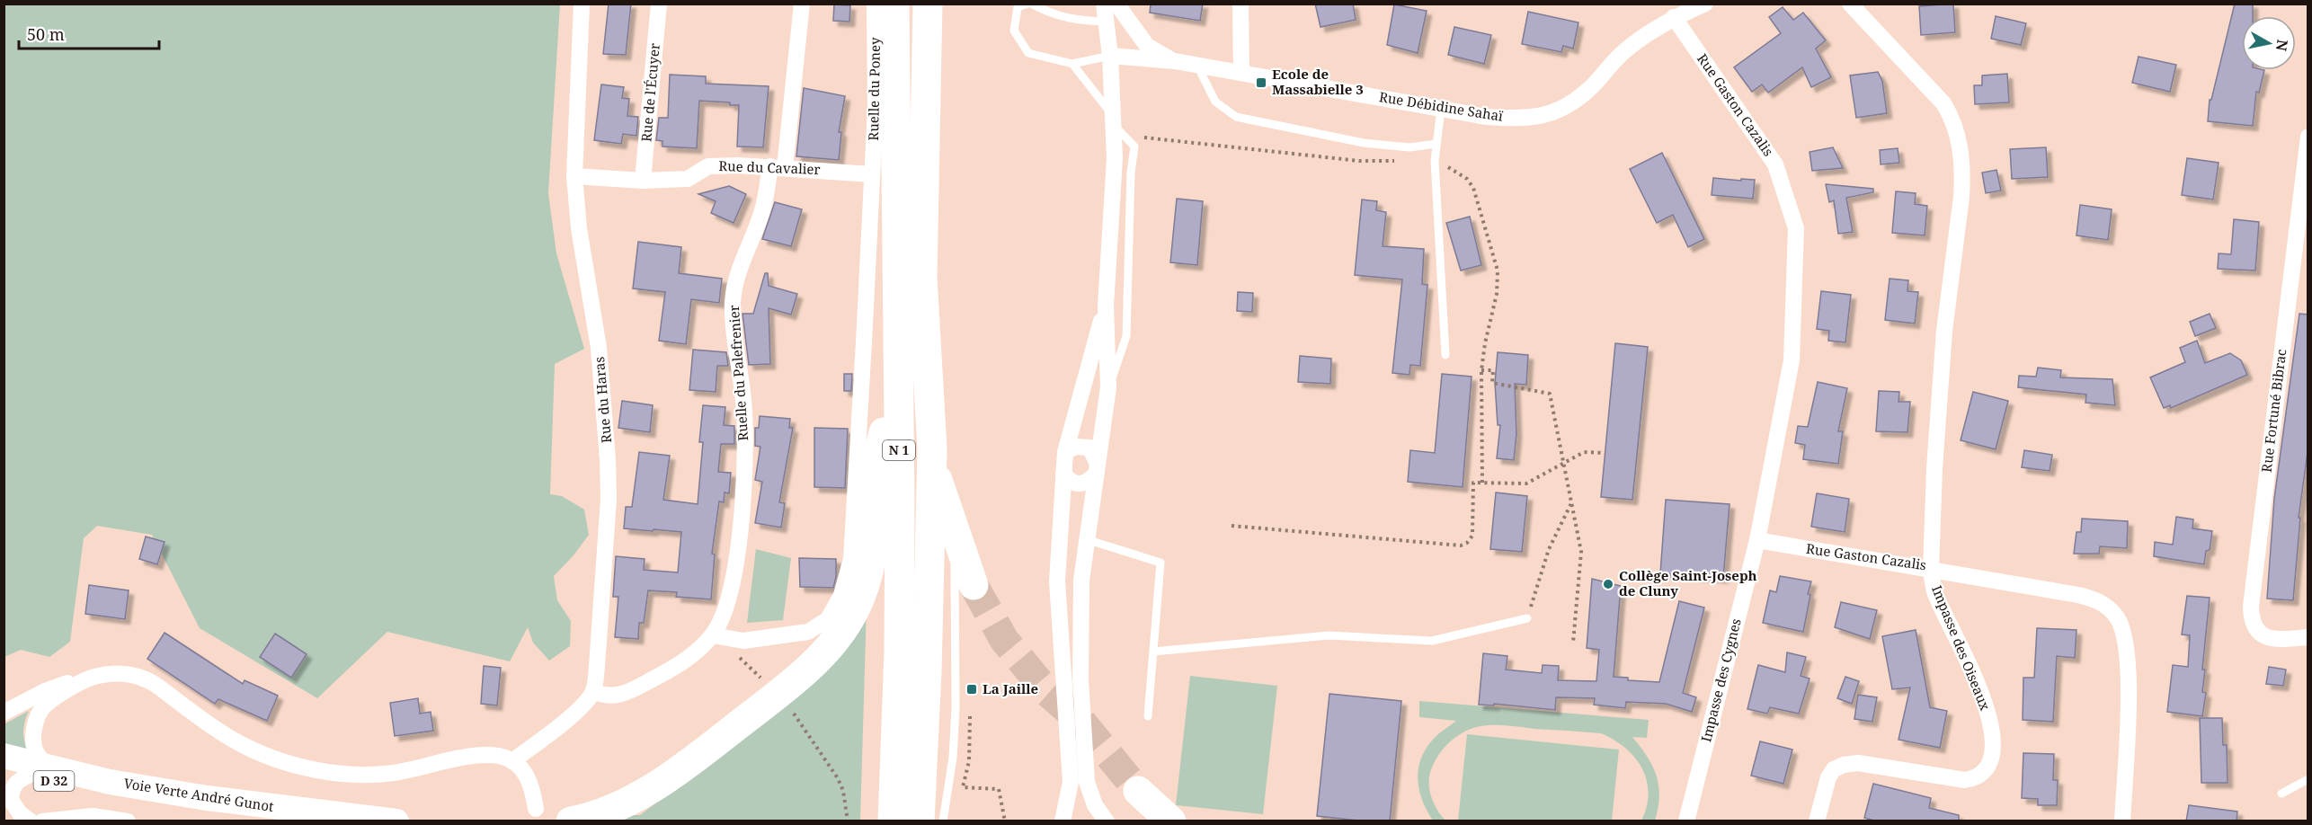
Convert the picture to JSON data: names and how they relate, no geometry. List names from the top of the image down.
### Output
{
  "streets": {
    "highway": ["N 1"],
    "main road": ["D 32", "Voie Verte André Gunot"],
    "street": [
      "Ruelle du Poney",
      "Rue de l'Écuyer",
      "Rue Gaston Cazalis",
      "Rue Débidine Sahaï",
      "Rue du Cavalier",
      "Ruelle du Palefrenier",
      "Rue du Haras",
      "Rue Fortuné Bibrac",
      "Impasse des Oiseaux",
      "Impasse des Cygnes"
    ]
  },
  "crossings": [
    ["Ruelle du Poney", "Rue du Cavalier"],
    ["Ruelle du Poney", "Ruelle du Palefrenier"],
    ["Rue de l'Écuyer", "Rue du Cavalier"],
    ["Rue Gaston Cazalis", "Rue Débidine Sahaï"],
    ["Rue Gaston Cazalis", "Impasse des Oiseaux"],
    ["Rue Gaston Cazalis", "Impasse des Cygnes"],
    ["Rue du Cavalier", "Ruelle du Palefrenier"],
    ["Rue du Cavalier", "Rue du Haras"],
    ["Ruelle du Palefrenier", "Rue du Haras"]
  ],
  "places": {
    "transit": ["Ecole de Massabielle 3", "La Jaille"],
    "other": ["Collège Saint-Joseph de Cluny"]
  },
  "scale_bar": "50 m",
  "north": "right"
}
